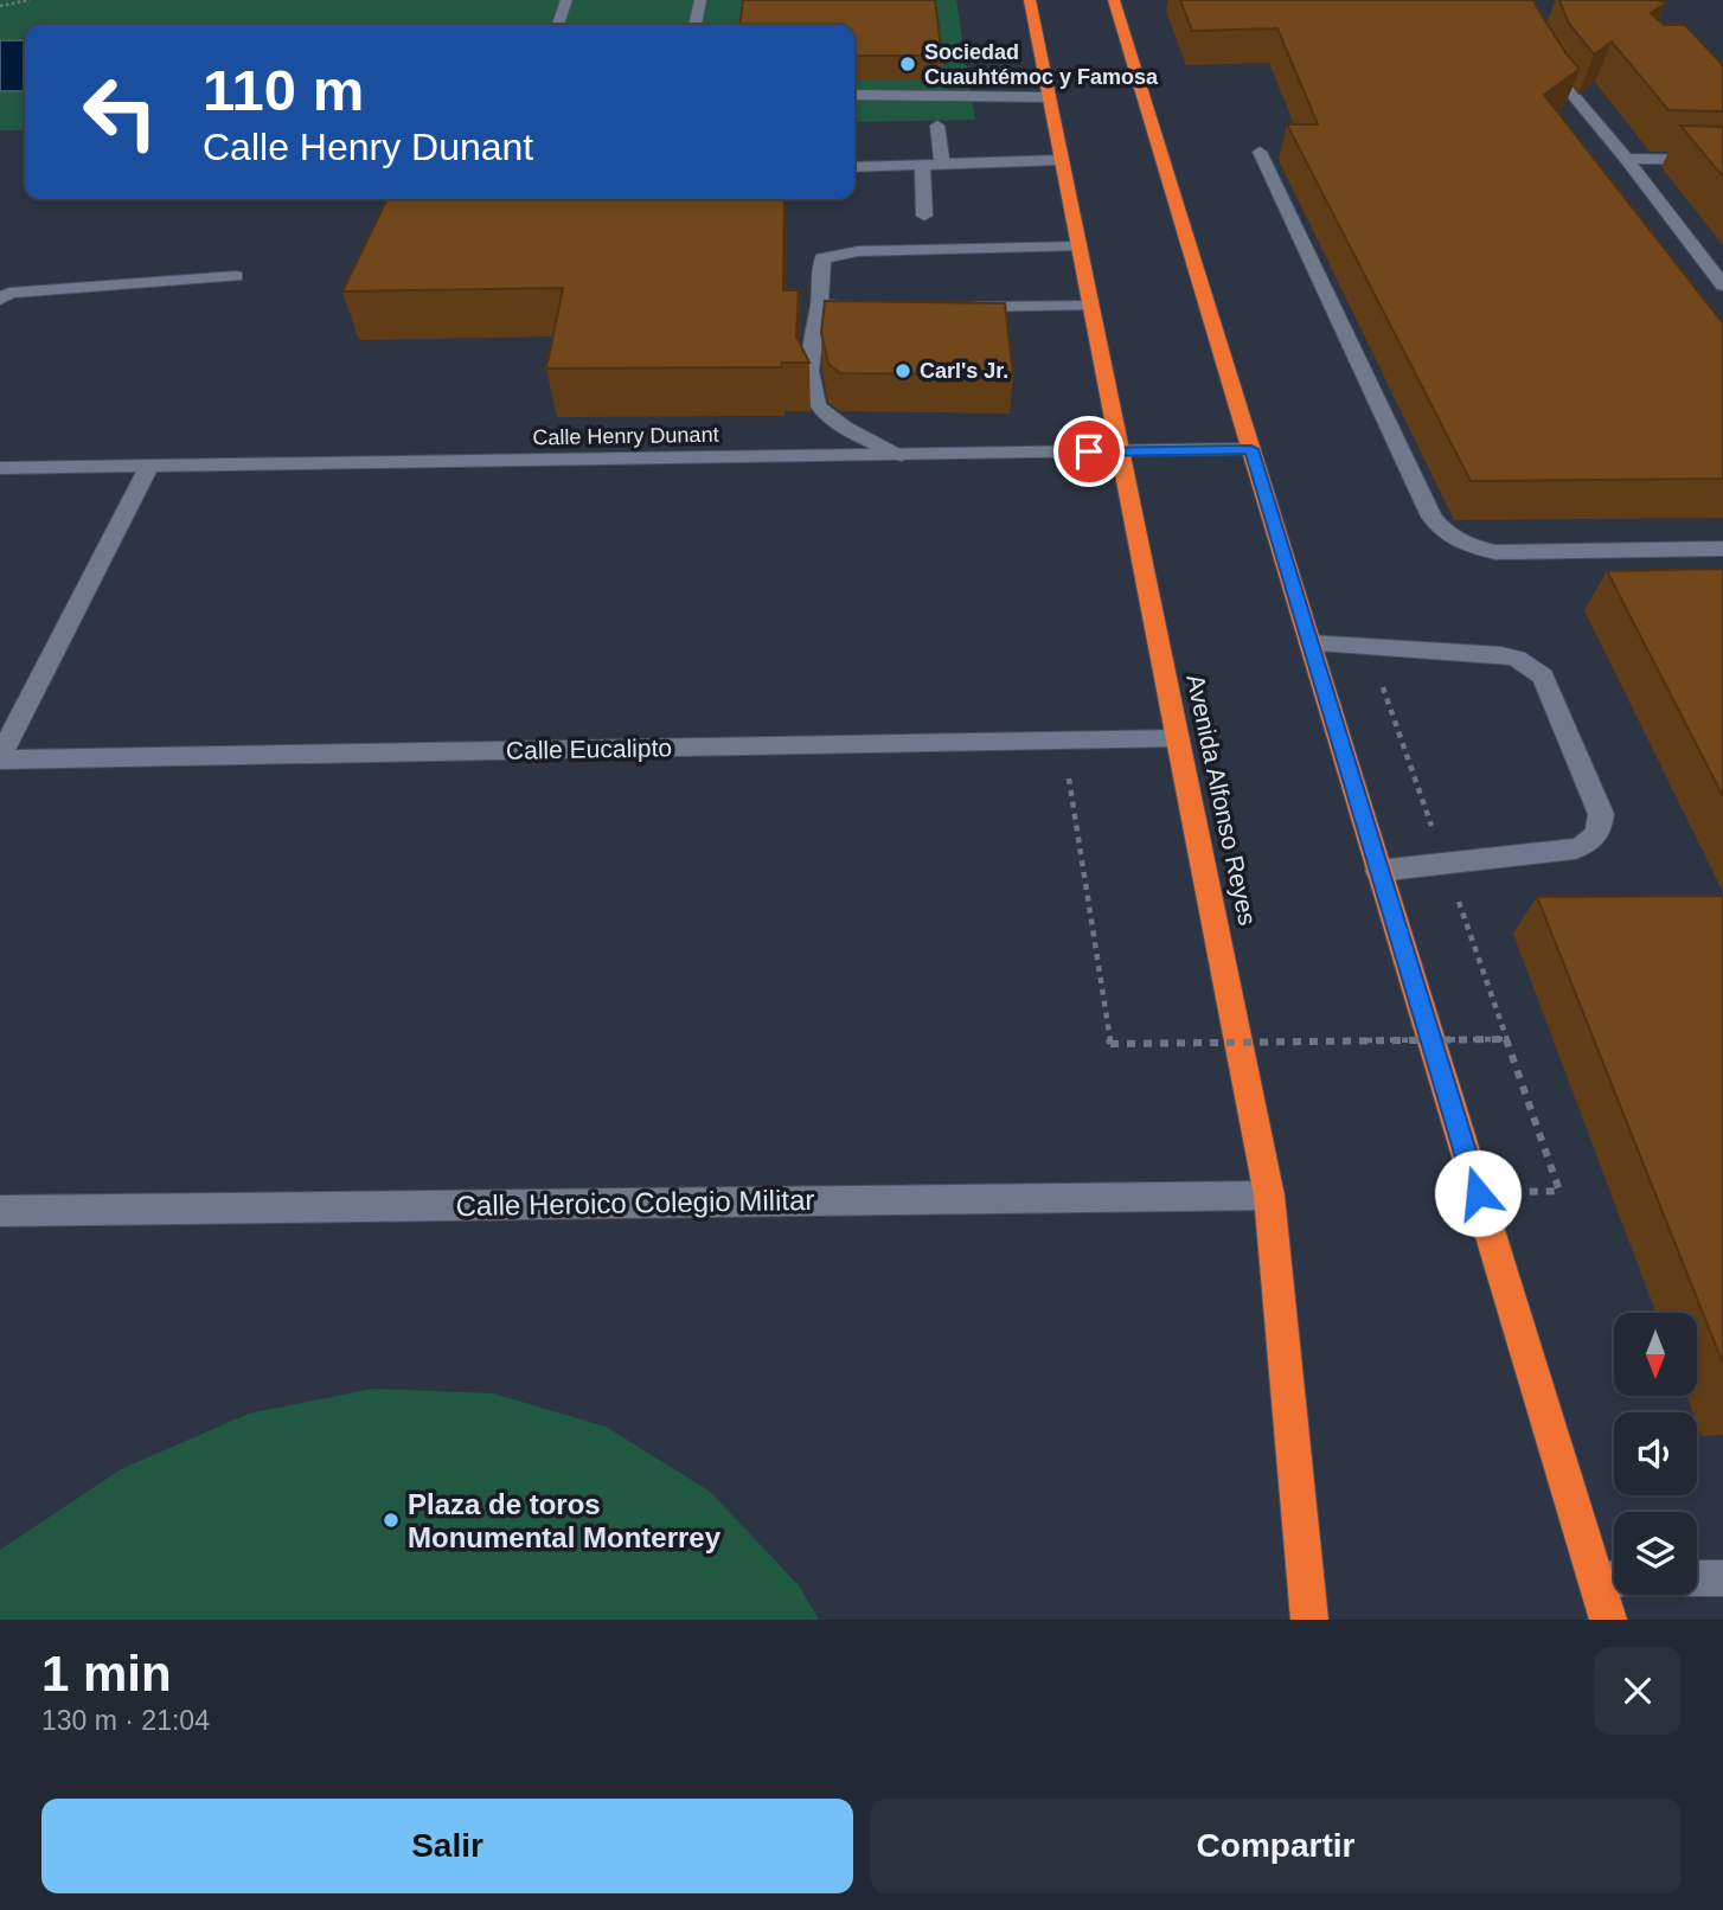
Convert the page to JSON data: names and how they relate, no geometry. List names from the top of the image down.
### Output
{
  "streets": {
    "highway": ["Avenida Alfonso Reyes"],
    "street": ["Calle Henry Dunant", "Calle Eucalipto", "Calle Heroico Colegio Militar"]
  },
  "crossings": [
    ["Calle Henry Dunant", "Avenida Alfonso Reyes"],
    ["Calle Eucalipto", "Avenida Alfonso Reyes"],
    ["Avenida Alfonso Reyes", "Calle Heroico Colegio Militar"]
  ],
  "places": ["Sociedad Cuauhtémoc y Famosa", "Carl's Jr.", "Plaza de toros Monumental Monterrey"],
  "north": "bottom",
  "page": {
    "turn": ["110 m", "Calle Henry Dunant"],
    "heading": ["1 min", "130 m · 21:04"],
    "buttons": ["Salir", "Compartir"]
  }
}
